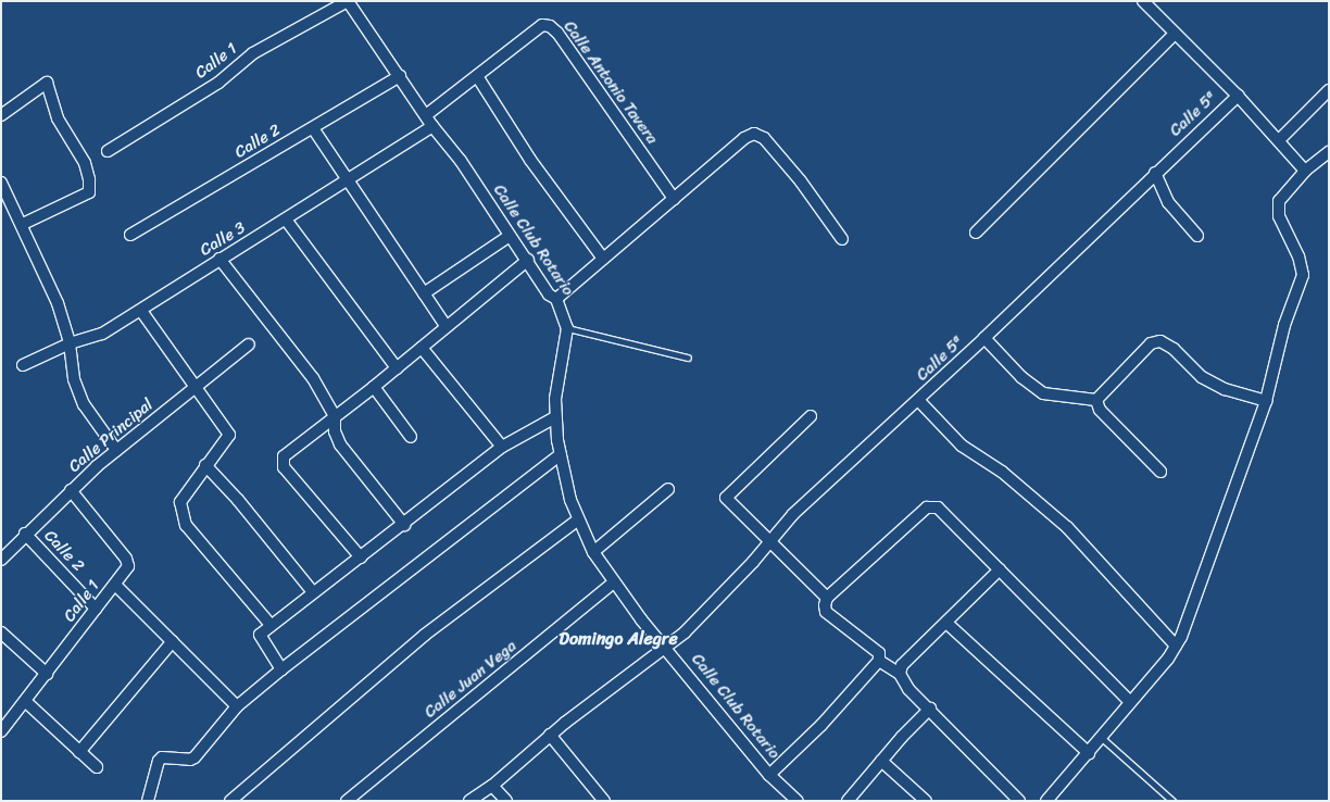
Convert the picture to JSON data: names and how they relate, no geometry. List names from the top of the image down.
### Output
{
  "streets": {
    "street": [
      "Calle 1",
      "Calle Antonio Tavera",
      "Calle 5ª",
      "Calle 2",
      "Calle 3",
      "Calle Club Rotario",
      "Calle Principal",
      "Calle Juan Vega"
    ]
  },
  "crossings": [
    ["Calle 1", "Calle 2"],
    ["Calle 1", "Calle Principal"],
    ["Calle Antonio Tavera", "Calle Club Rotario"],
    ["Calle 5ª", "Calle Club Rotario"],
    ["Calle 2", "Calle Principal"],
    ["Calle 3", "Calle Club Rotario"],
    ["Calle Club Rotario", "Calle Juan Vega"]
  ],
  "districts": ["Domingo Alegre"]
}
